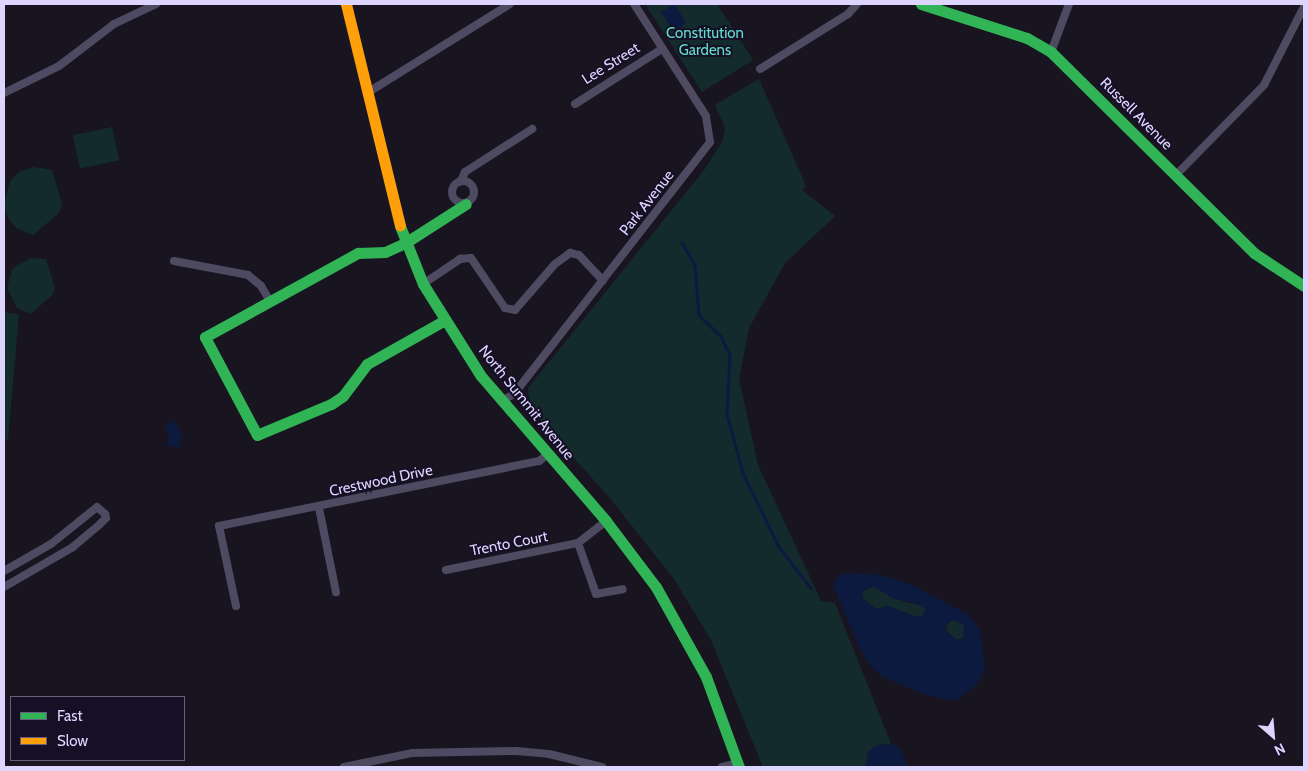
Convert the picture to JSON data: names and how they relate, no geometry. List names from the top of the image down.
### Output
{
  "streets": {
    "street": [
      "Lee Street",
      "Russell Avenue",
      "Park Avenue",
      "North Summit Avenue",
      "Crestwood Drive",
      "Trento Court"
    ]
  },
  "crossings": [
    ["Lee Street", "Park Avenue"],
    ["Park Avenue", "North Summit Avenue"],
    ["North Summit Avenue", "Crestwood Drive"],
    ["North Summit Avenue", "Trento Court"]
  ],
  "parks": ["Constitution Gardens"],
  "legend": ["Fast", "Slow"],
  "north": "bottom right"
}
